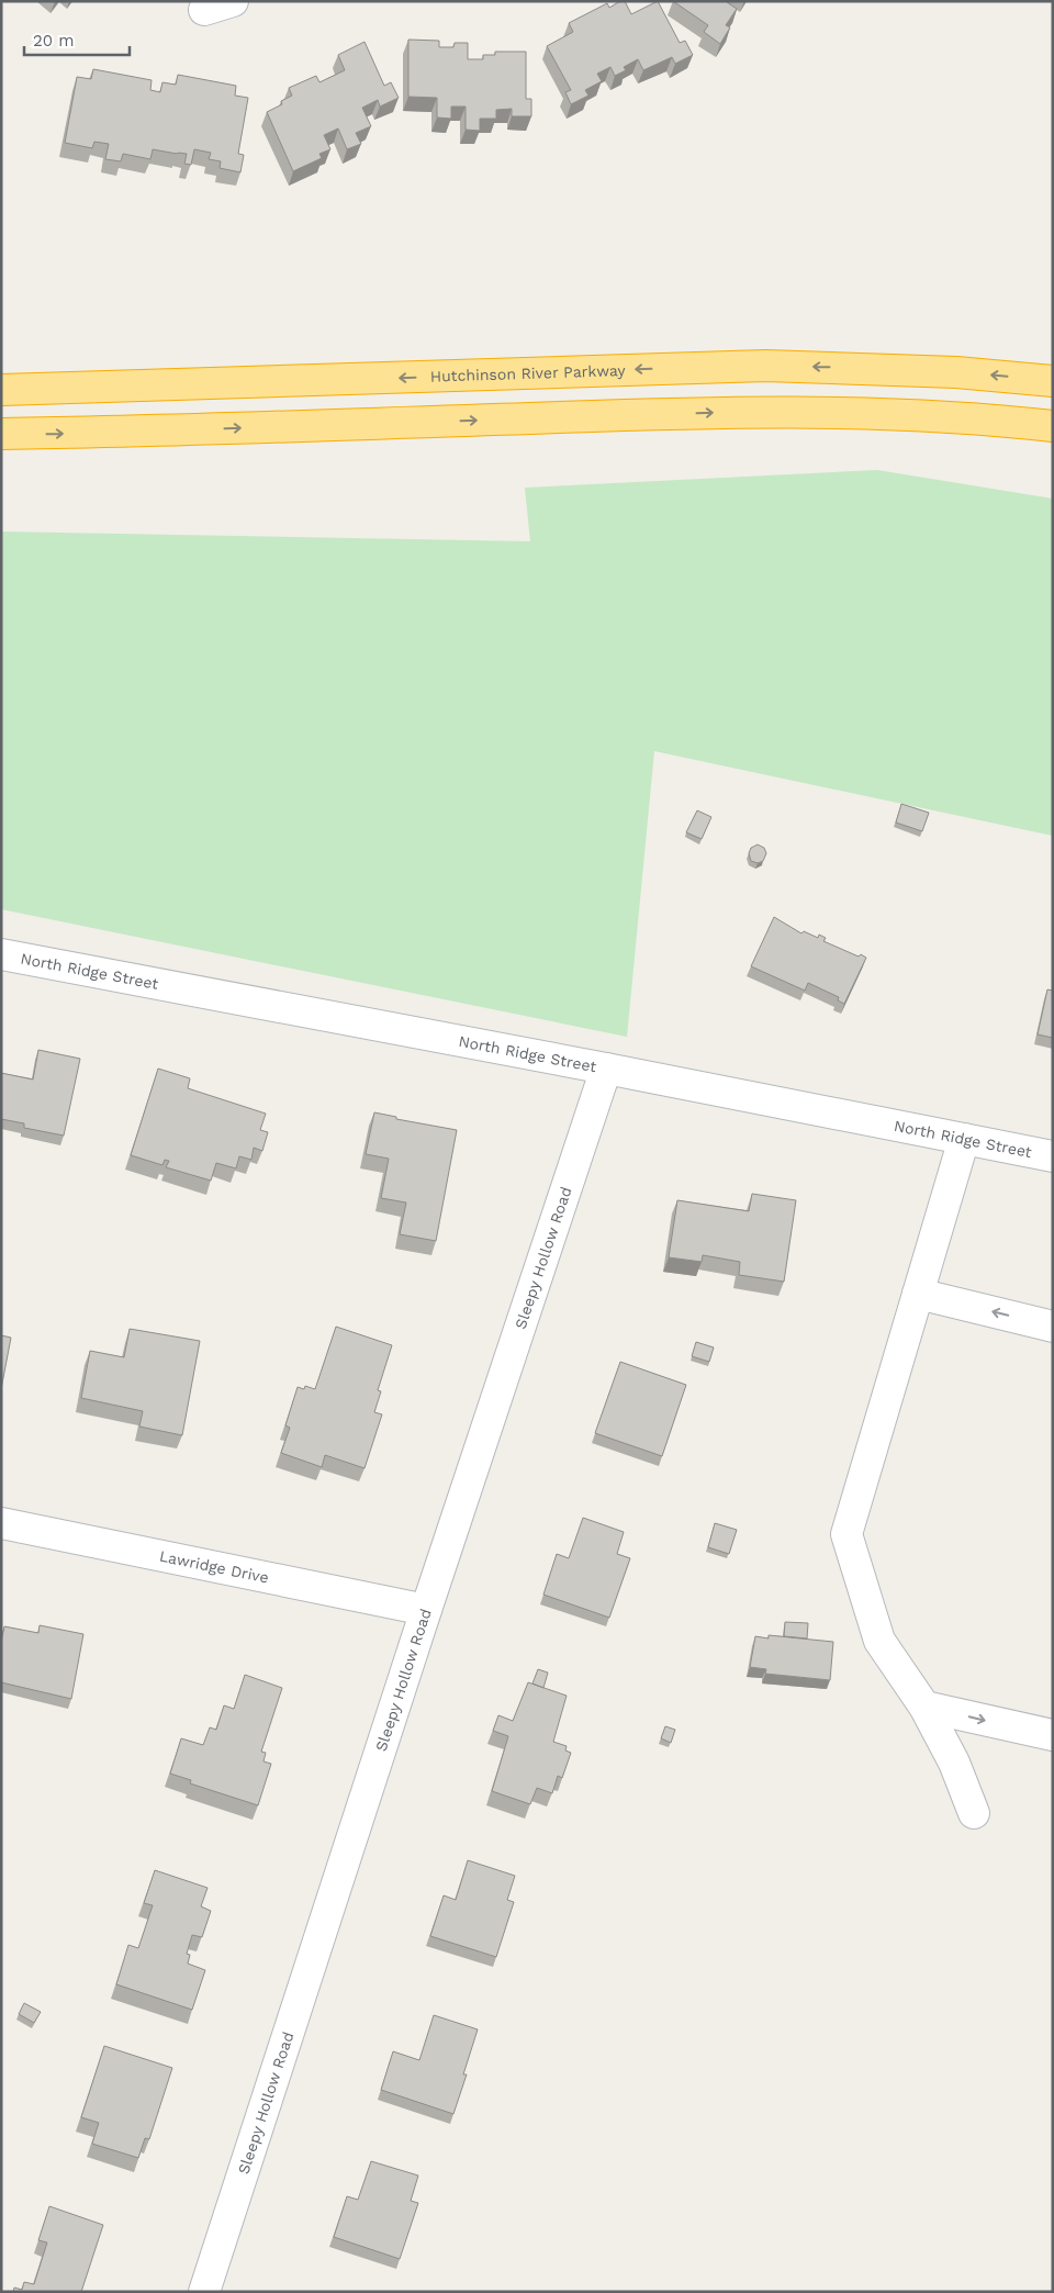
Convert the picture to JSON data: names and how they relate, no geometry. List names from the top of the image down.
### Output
{
  "streets": {
    "highway": ["Hutchinson River Parkway"],
    "street": ["North Ridge Street", "Sleepy Hollow Road", "Lawridge Drive"]
  },
  "crossings": [
    ["North Ridge Street", "Sleepy Hollow Road"],
    ["Sleepy Hollow Road", "Lawridge Drive"]
  ],
  "scale_bar": "20 m"
}
